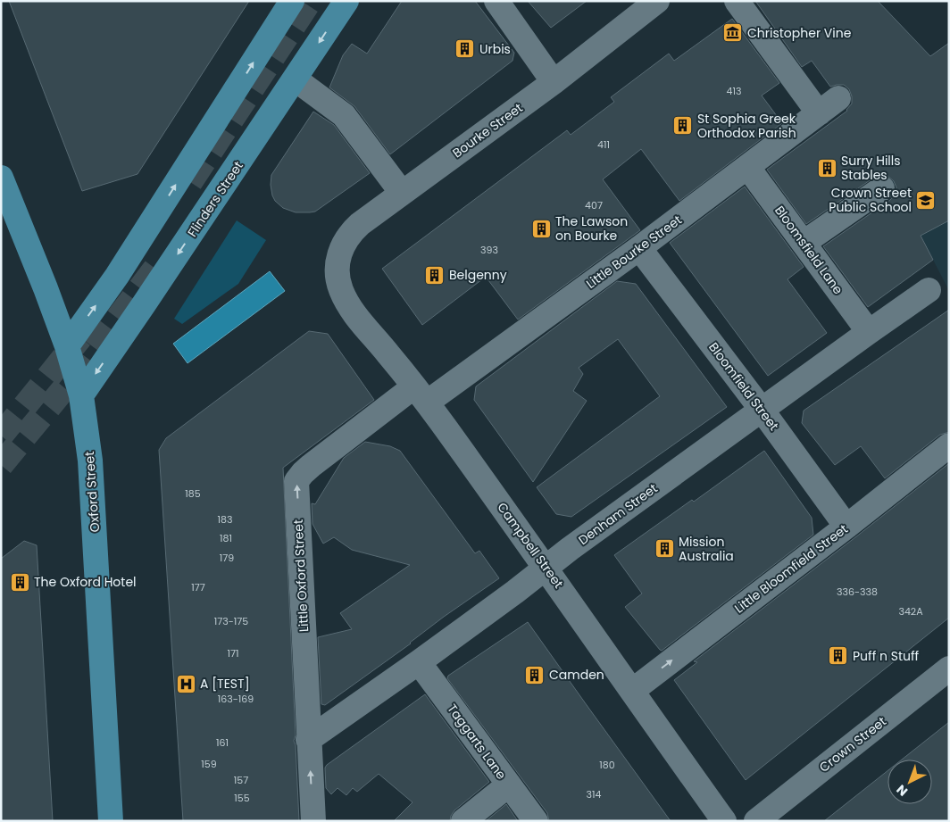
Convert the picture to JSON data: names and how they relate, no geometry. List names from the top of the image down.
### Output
{
  "streets": {
    "main road": ["Flinders Street", "Oxford Street"],
    "street": [
      "Bourke Street",
      "Bloomsfield Lane",
      "Little Bourke Street",
      "Bloomfield Street",
      "Denham Street",
      "Campbell Street",
      "Little Bloomfield Street",
      "Little Oxford Street",
      "Taggarts Lane",
      "Crown Street"
    ]
  },
  "crossings": [
    ["Bourke Street", "Campbell Street"],
    ["Flinders Street", "Oxford Street"],
    ["Bloomsfield Lane", "Little Bourke Street"],
    ["Bloomsfield Lane", "Denham Street"],
    ["Little Bourke Street", "Bloomfield Street"],
    ["Little Bourke Street", "Campbell Street"],
    ["Little Bourke Street", "Little Oxford Street"],
    ["Bloomfield Street", "Denham Street"],
    ["Bloomfield Street", "Little Bloomfield Street"],
    ["Denham Street", "Campbell Street"],
    ["Denham Street", "Little Oxford Street"],
    ["Denham Street", "Taggarts Lane"],
    ["Campbell Street", "Little Bloomfield Street"],
    ["Campbell Street", "Little Oxford Street"]
  ],
  "one_way": ["Little Bloomfield Street", "Little Oxford Street"],
  "places": {
    "museum": ["Christopher Vine"],
    "building": [
      "Urbis",
      "St Sophia Greek Orthodox Parish",
      "Surry Hills Stables",
      "The Lawson on Bourke",
      "Belgenny",
      "Mission Australia",
      "The Oxford Hotel",
      "Puff n Stuff",
      "Camden"
    ],
    "school or university": ["Crown Street Public School"],
    "hospital": ["A [TEST]"]
  },
  "house_numbers": [
    "413",
    "411",
    "407",
    "393",
    "185",
    "183",
    "181",
    "179",
    "177",
    "336-338",
    "342A",
    "173-175",
    "171",
    "163-169",
    "161",
    "159",
    "180",
    "157",
    "314",
    "155"
  ],
  "north": "bottom left"
}
